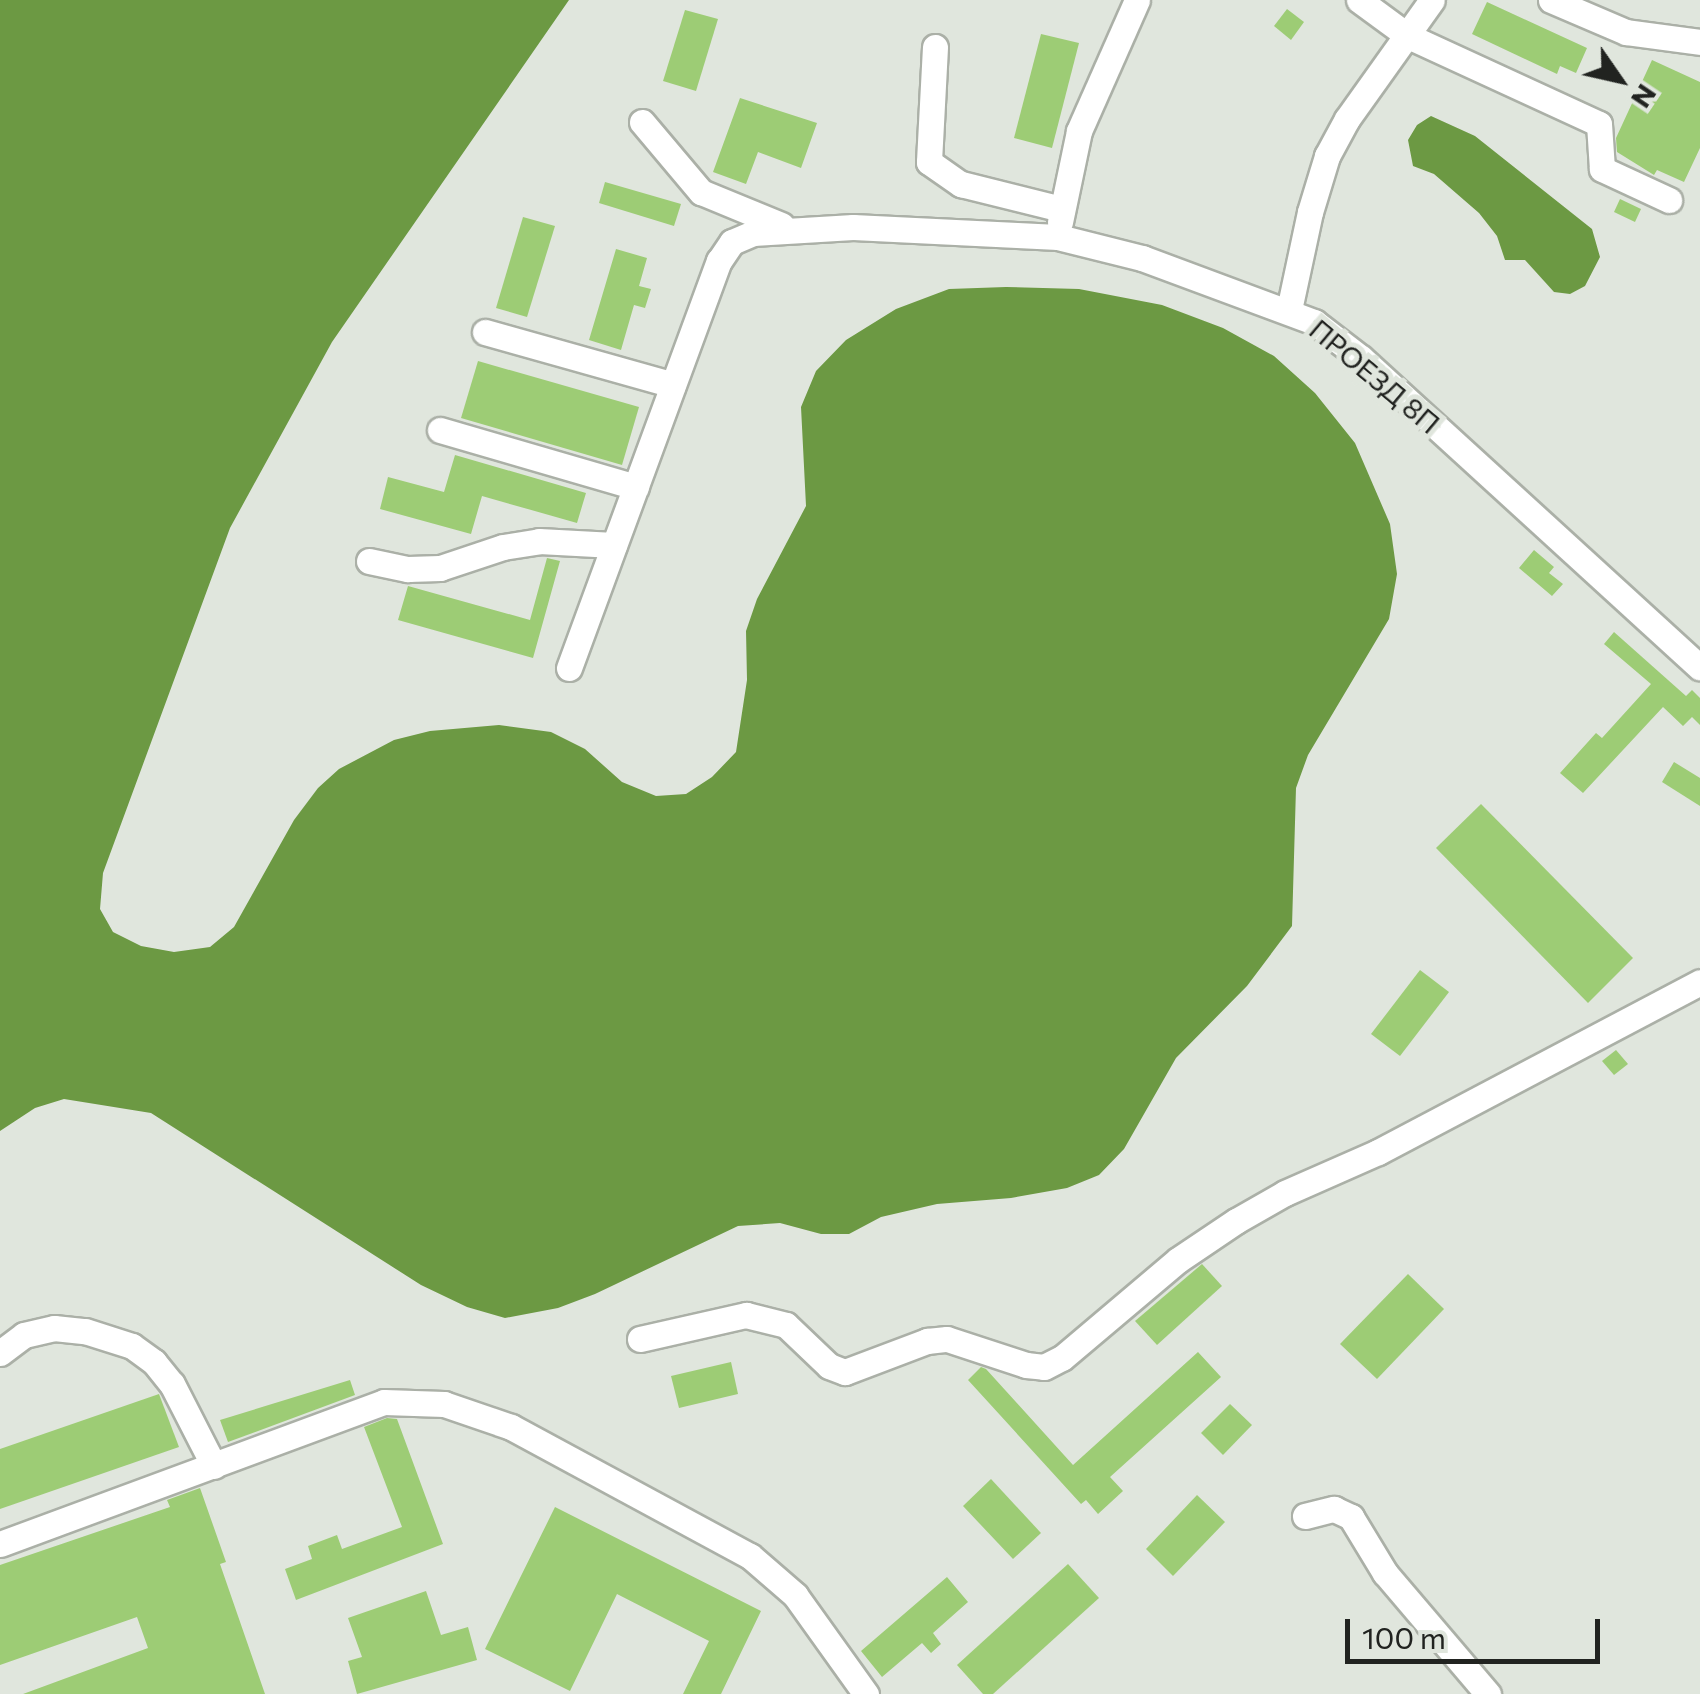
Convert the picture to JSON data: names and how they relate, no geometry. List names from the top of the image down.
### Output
{
  "streets": {
    "street": ["ПРОЕЗД 8П"]
  },
  "scale_bar": "100 m",
  "north": "bottom right"
}
